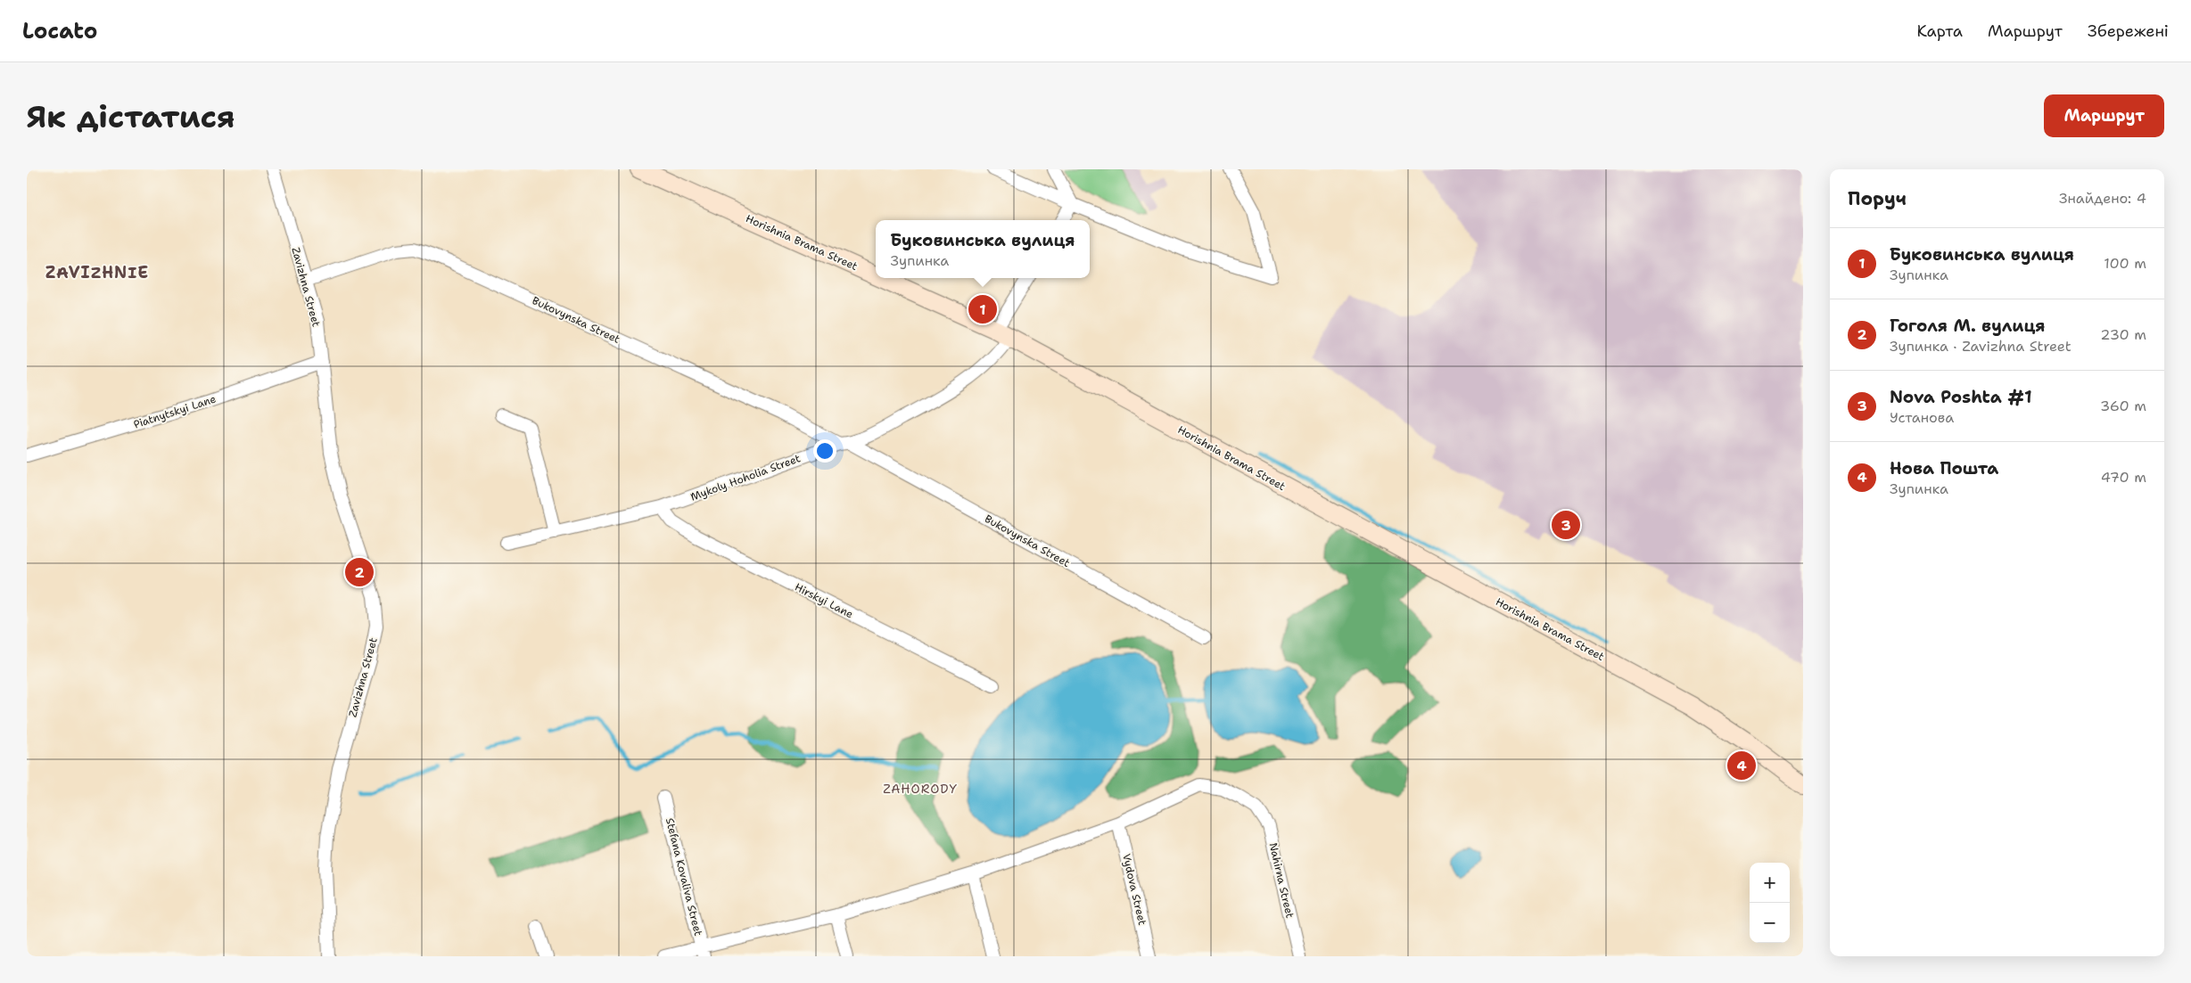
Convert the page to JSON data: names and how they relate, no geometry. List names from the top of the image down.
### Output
{
  "streets": {
    "street": [
      "Horishnia Brama Street",
      "Zavizhna Street",
      "Bukovynska Street",
      "Piatnytskyi Lane",
      "Mykoly Hoholia Street",
      "Hirskyi Lane",
      "Stefana Kovaliva Street",
      "Nahirna Street",
      "Vydova Street"
    ]
  },
  "crossings": [
    ["Horishnia Brama Street", "Mykoly Hoholia Street"],
    ["Zavizhna Street", "Bukovynska Street"],
    ["Zavizhna Street", "Piatnytskyi Lane"],
    ["Bukovynska Street", "Mykoly Hoholia Street"],
    ["Mykoly Hoholia Street", "Hirskyi Lane"],
    ["Nahirna Street", "Vydova Street"]
  ],
  "districts": ["ZAVIZHNIE", "ZAHORODY"],
  "page": {
    "header": "Locato",
    "nav": ["Карта", "Маршрут", "Збережені"],
    "buttons": "Маршрут",
    "title": "Як дістатися",
    "heading": ["Поруч", "Знайдено: 4"],
    "popup": ["Буковинська вулиця", "Зупинка"],
    "list": [
      {
        "mark": "1",
        "name": "Буковинська вулиця",
        "note": "Зупинка",
        "value": "100 m"
      },
      {
        "mark": "2",
        "name": "Гоголя М. вулиця",
        "note": "Зупинка · Zavizhna Street",
        "value": "230 m"
      },
      {
        "mark": "3",
        "name": "Nova Poshta #1",
        "note": "Установа",
        "value": "360 m"
      },
      {
        "mark": "4",
        "name": "Нова Пошта",
        "note": "Зупинка",
        "value": "470 m"
      }
    ],
    "pins": [
      "1",
      "3",
      "2",
      "4"
    ],
    "map_buttons": ["+", "−"]
  }
}
